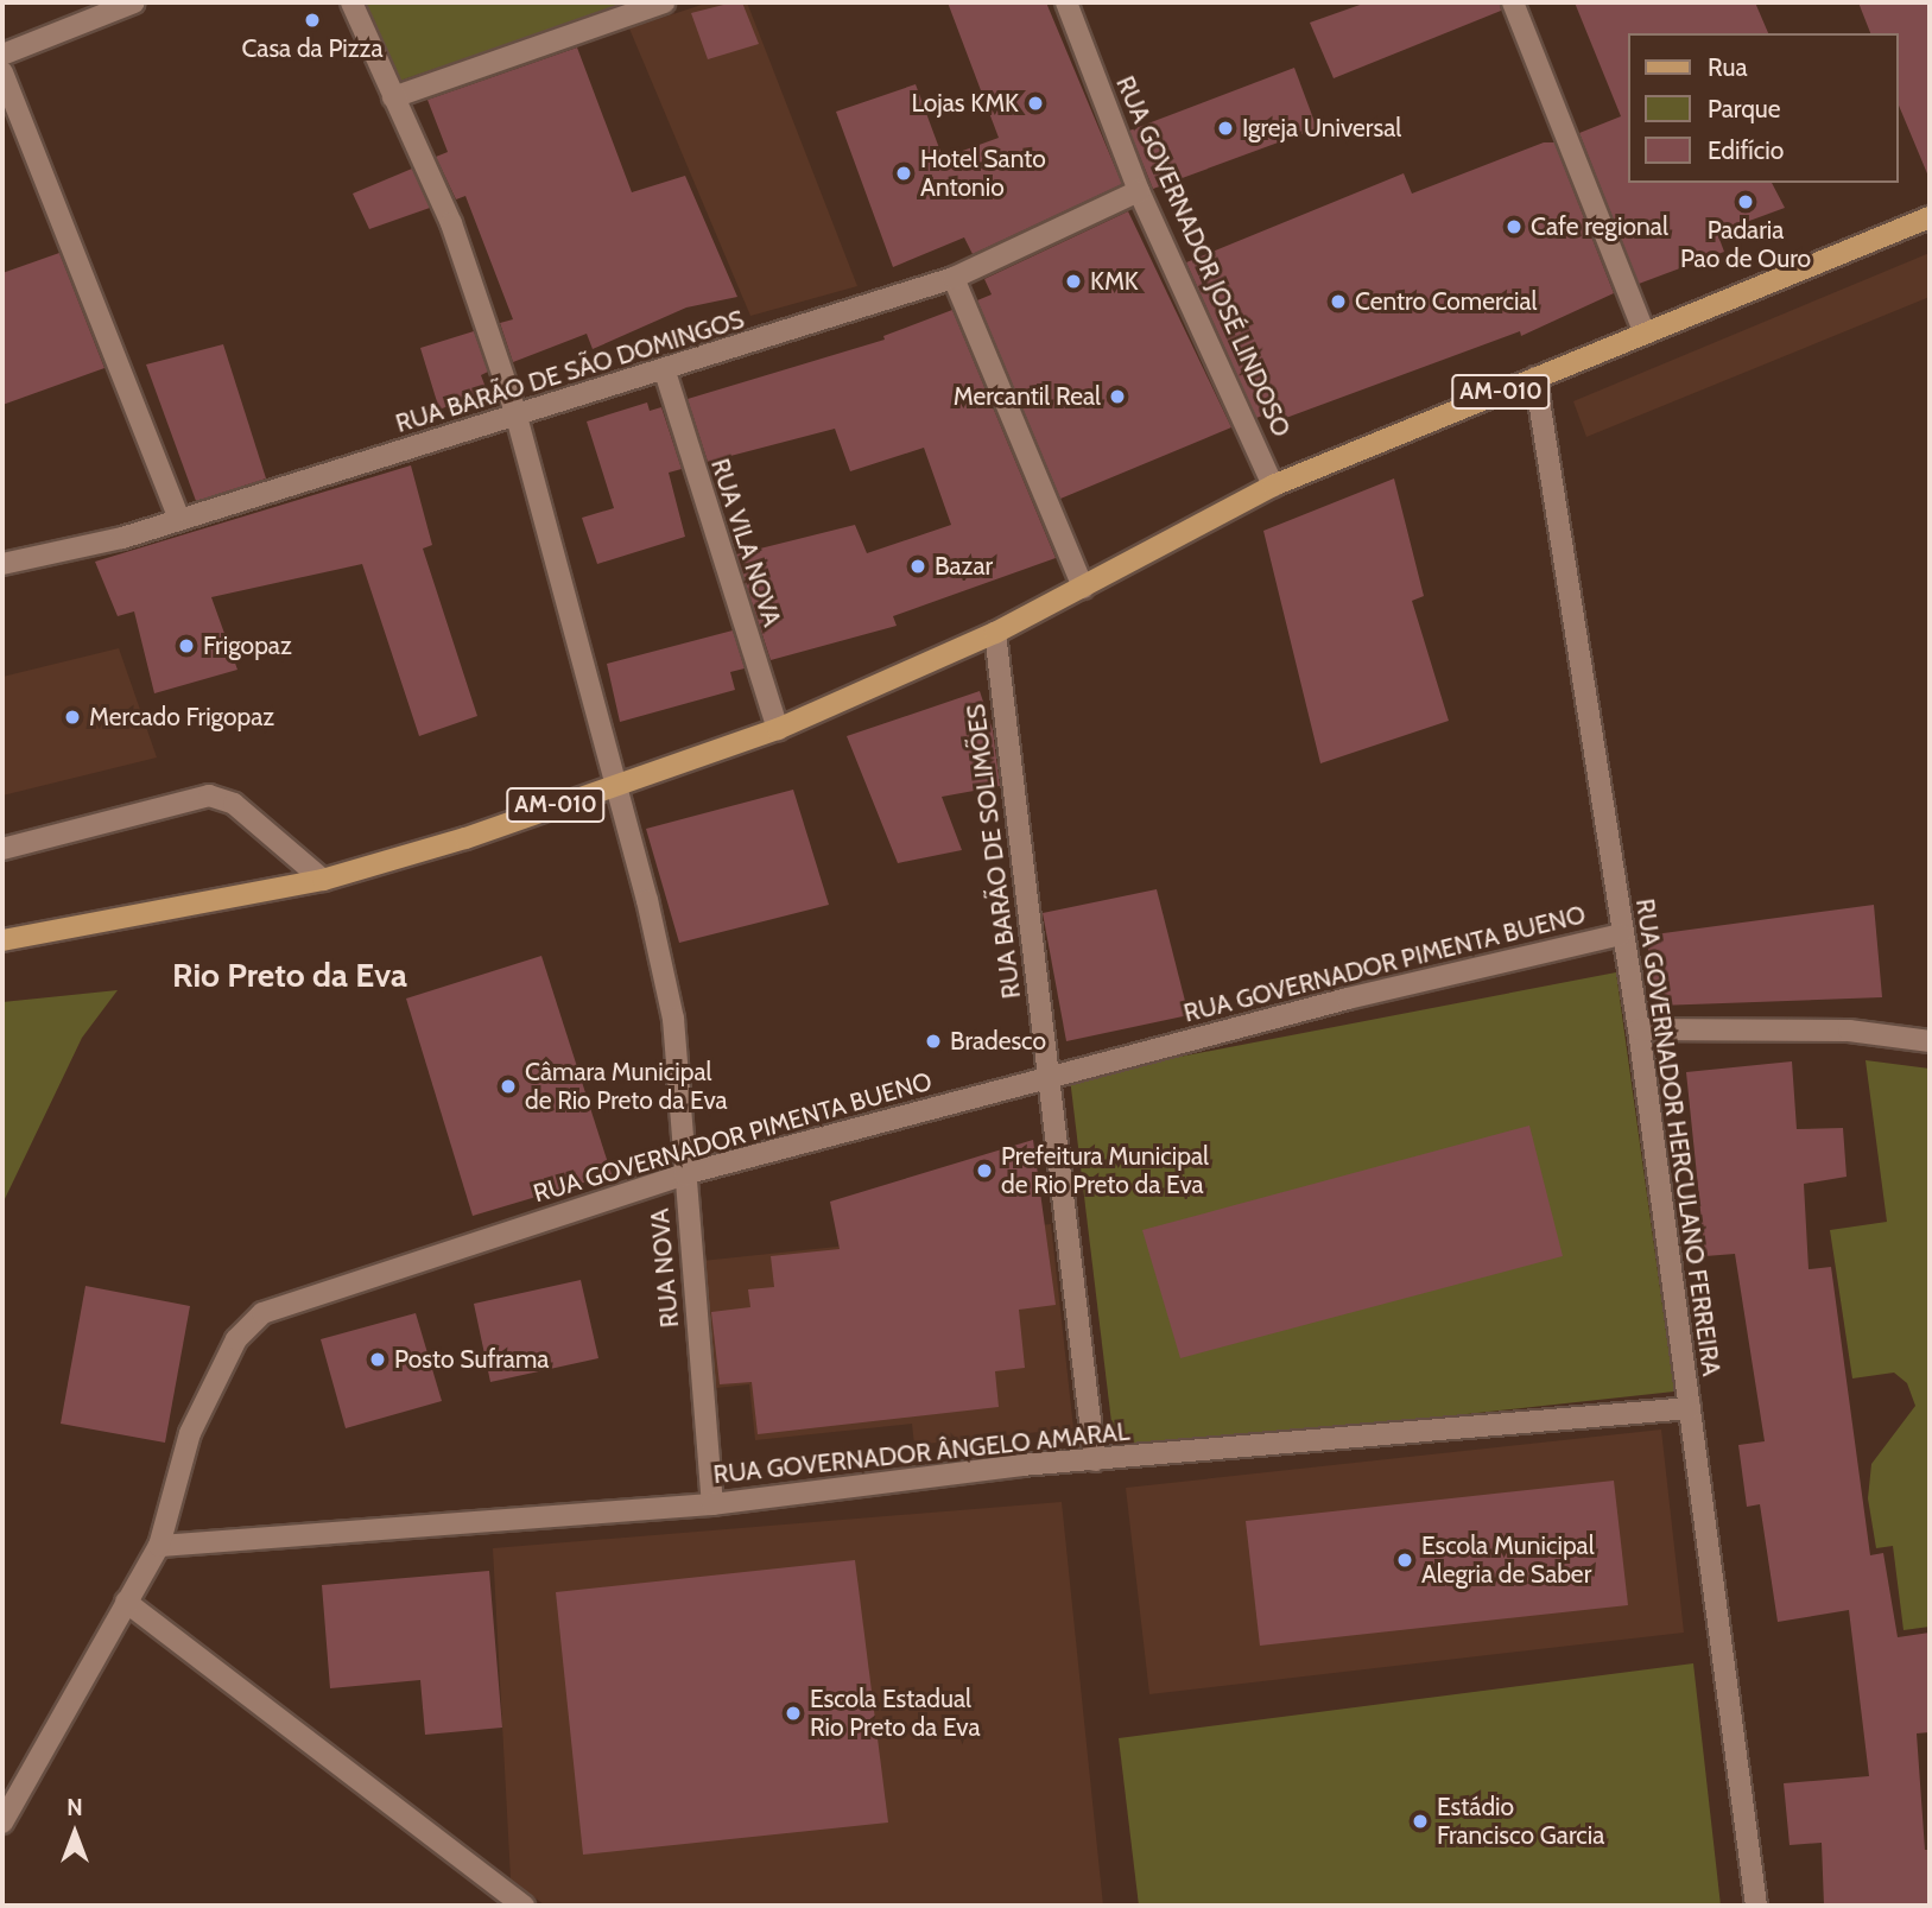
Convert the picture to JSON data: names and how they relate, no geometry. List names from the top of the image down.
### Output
{
  "streets": {
    "main road": ["AM-010"],
    "street": [
      "RUA GOVERNADOR JOSÉ LINDOSO",
      "RUA BARÃO DE SÃO DOMINGOS",
      "RUA VILA NOVA",
      "RUA BARÃO DE SOLIMÕES",
      "RUA GOVERNADOR PIMENTA BUENO",
      "RUA GOVERNADOR HERCULANO FERREIRA",
      "RUA NOVA",
      "RUA GOVERNADOR ÂNGELO AMARAL"
    ]
  },
  "crossings": [
    ["RUA GOVERNADOR JOSÉ LINDOSO", "RUA BARÃO DE SÃO DOMINGOS"],
    ["RUA GOVERNADOR JOSÉ LINDOSO", "AM-010"],
    ["RUA BARÃO DE SÃO DOMINGOS", "RUA VILA NOVA"],
    ["RUA BARÃO DE SÃO DOMINGOS", "RUA NOVA"],
    ["AM-010", "RUA VILA NOVA"],
    ["AM-010", "RUA BARÃO DE SOLIMÕES"],
    ["AM-010", "RUA GOVERNADOR HERCULANO FERREIRA"],
    ["AM-010", "RUA NOVA"],
    ["RUA BARÃO DE SOLIMÕES", "RUA GOVERNADOR PIMENTA BUENO"],
    ["RUA BARÃO DE SOLIMÕES", "RUA GOVERNADOR ÂNGELO AMARAL"],
    ["RUA GOVERNADOR PIMENTA BUENO", "RUA GOVERNADOR HERCULANO FERREIRA"],
    ["RUA GOVERNADOR PIMENTA BUENO", "RUA NOVA"],
    ["RUA GOVERNADOR PIMENTA BUENO", "RUA GOVERNADOR ÂNGELO AMARAL"],
    ["RUA GOVERNADOR HERCULANO FERREIRA", "RUA GOVERNADOR ÂNGELO AMARAL"],
    ["RUA NOVA", "RUA GOVERNADOR ÂNGELO AMARAL"]
  ],
  "districts": ["Rio Preto da Eva"],
  "places": [
    "Casa da Pizza",
    "Lojas KMK",
    "Igreja Universal",
    "Hotel Santo Antonio",
    "Padaria Pao de Ouro",
    "Cafe regional",
    "KMK",
    "Centro Comercial",
    "Mercantil Real",
    "Bazar",
    "Frigopaz",
    "Mercado Frigopaz",
    "Bradesco",
    "Câmara Municipal de Rio Preto da Eva",
    "Prefeitura Municipal de Rio Preto da Eva",
    "Posto Suframa",
    "Escola Municipal Alegria de Saber",
    "Escola Estadual Rio Preto da Eva",
    "Estádio Francisco Garcia"
  ],
  "legend": ["Rua", "Parque", "Edifício"],
  "north": "top"
}
